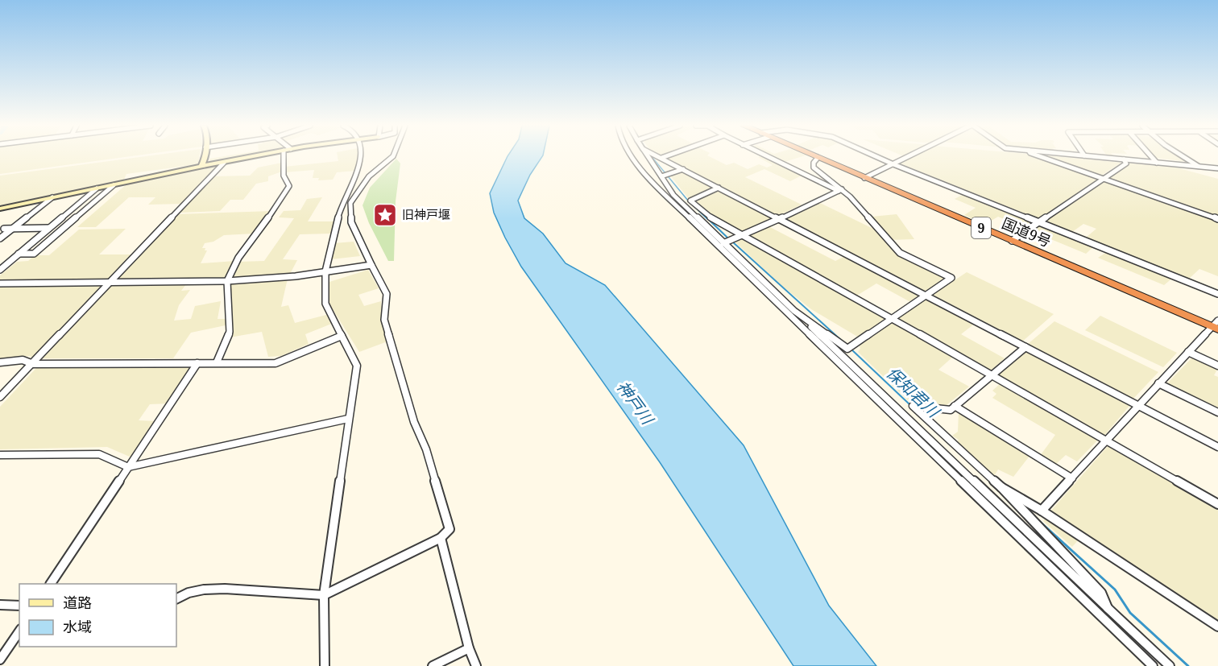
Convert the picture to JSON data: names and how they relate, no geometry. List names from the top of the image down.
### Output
{
  "streets": {
    "highway": ["9", "国道9号"]
  },
  "water": ["保知君川", "神戸川"],
  "places": {
    "place": ["旧神戸堰"]
  },
  "legend": ["道路", "水域"]
}
